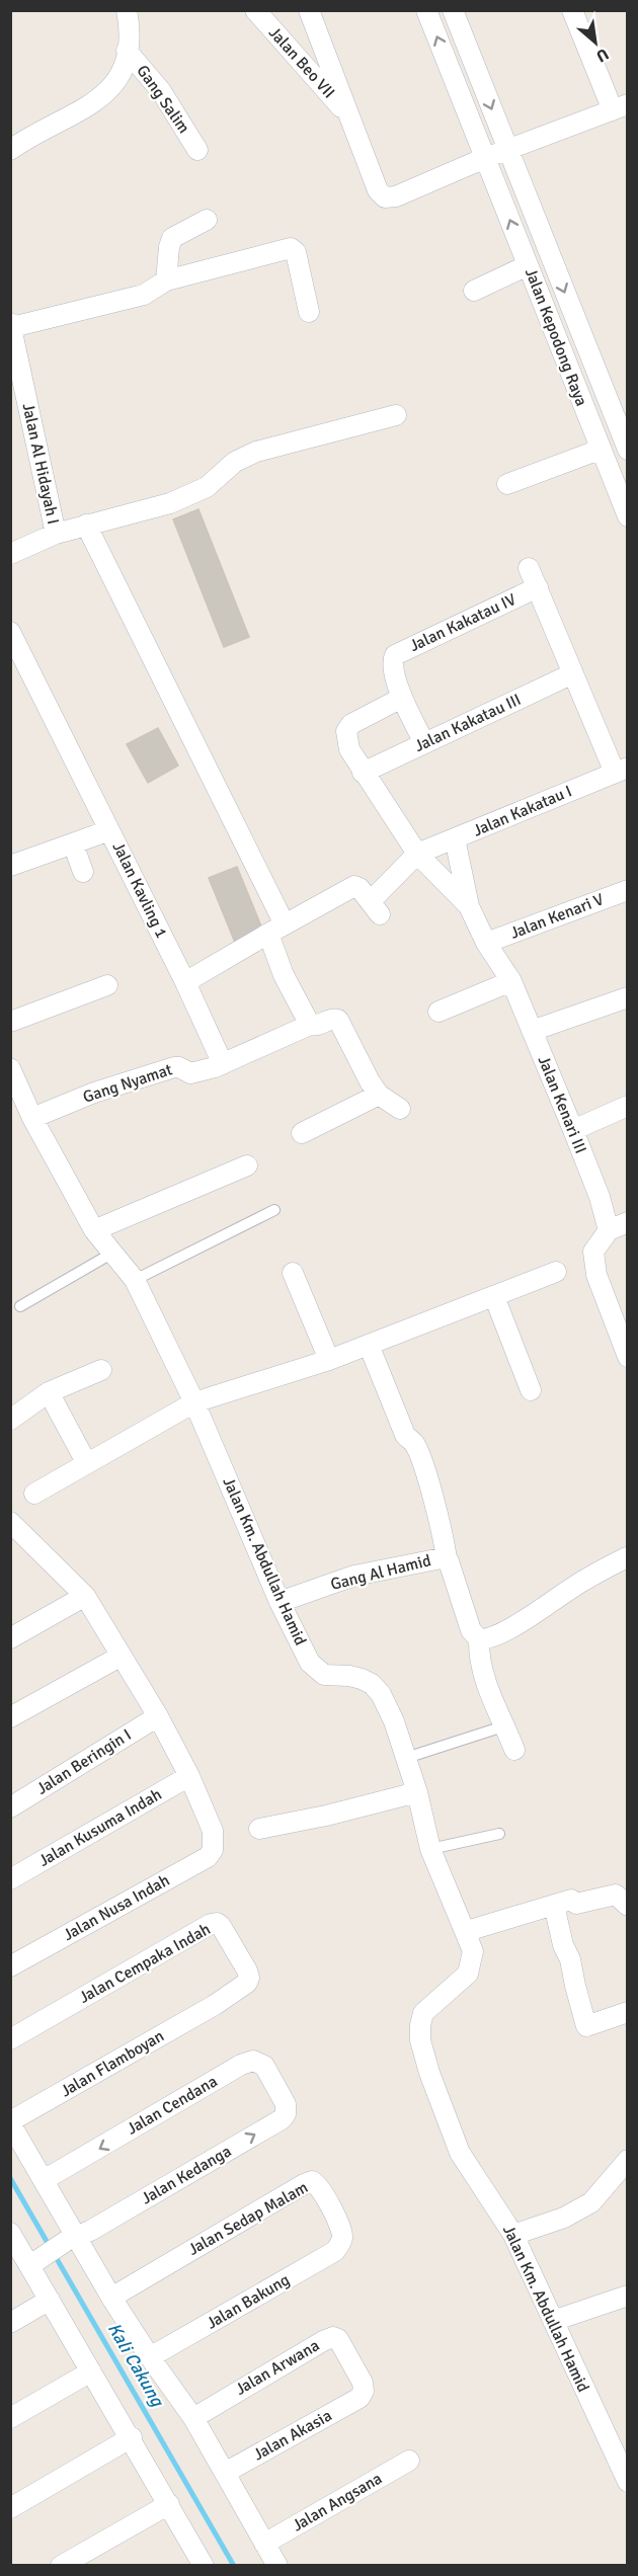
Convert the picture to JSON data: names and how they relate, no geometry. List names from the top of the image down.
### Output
{
  "streets": {
    "street": [
      "Jalan Beo VII",
      "Gang Salim",
      "Jalan Kepodong Raya",
      "Jalan Al Hidayah I",
      "Jalan Kakatau IV",
      "Jalan Kakatau III",
      "Jalan Kakatau I",
      "Jalan Kavling 1",
      "Jalan Kenari V",
      "Gang Nyamat",
      "Jalan Kenari III",
      "Jalan Km. Abdullah Hamid",
      "Gang Al Hamid",
      "Jalan Beringin I",
      "Jalan Kusuma Indah",
      "Jalan Nusa Indah",
      "Jalan Cempaka Indah",
      "Jalan Flamboyan",
      "Jalan Cendana",
      "Jalan Kedanga",
      "Jalan Sedap Malam",
      "Jalan Bakung",
      "Jalan Arwana",
      "Jalan Akasia",
      "Jalan Angsana"
    ]
  },
  "crossings": [
    ["Jalan Kakatau IV", "Jalan Kakatau III"],
    ["Jalan Kakatau I", "Jalan Kenari III"],
    ["Jalan Kavling 1", "Gang Nyamat"],
    ["Jalan Kenari V", "Jalan Kenari III"],
    ["Gang Nyamat", "Jalan Km. Abdullah Hamid"],
    ["Jalan Km. Abdullah Hamid", "Gang Al Hamid"],
    ["Jalan Kusuma Indah", "Jalan Nusa Indah"],
    ["Jalan Cempaka Indah", "Jalan Flamboyan"],
    ["Jalan Cendana", "Jalan Kedanga"],
    ["Jalan Sedap Malam", "Jalan Bakung"],
    ["Jalan Arwana", "Jalan Akasia"]
  ],
  "one_way": ["Jalan Cendana", "Jalan Kedanga"],
  "water": ["Kali Cakung"],
  "north": "bottom right"
}
